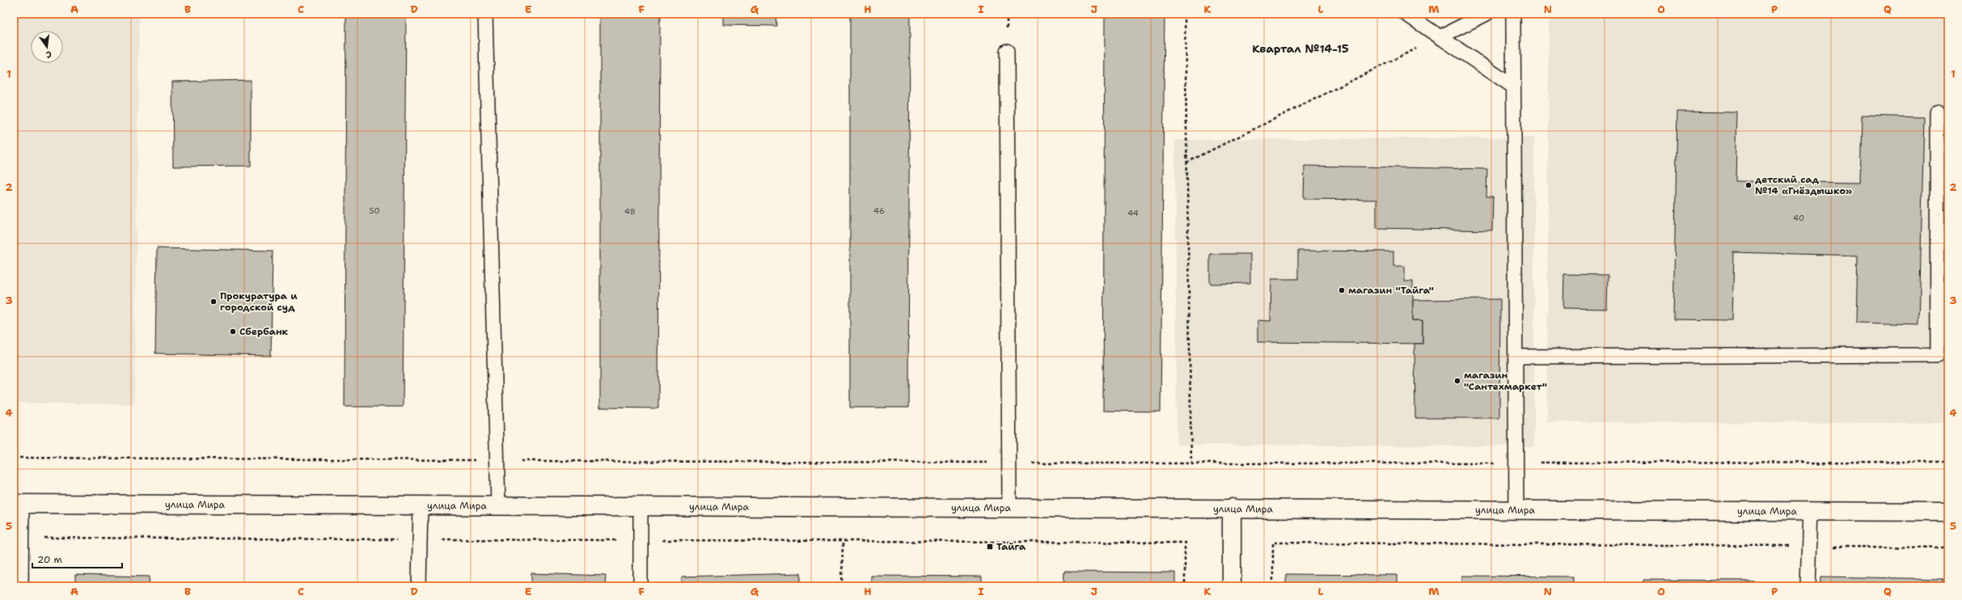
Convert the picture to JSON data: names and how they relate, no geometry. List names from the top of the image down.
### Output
{
  "streets": {
    "street": ["улица Мира"]
  },
  "districts": ["Квартал №14-15"],
  "places": {
    "other": [
      "детский сад №14 «Гнёздышко»",
      "магазин \"Тайга\"",
      "Прокуратура и городской суд",
      "Сбербанк",
      "магазин \"Сантехмаркет\""
    ],
    "transit": ["Тайга"]
  },
  "house_numbers": [
    "50",
    "46",
    "48",
    "44",
    "40"
  ],
  "scale_bar": "20 m",
  "north": "bottom",
  "grid": {
    "columns": [
      "A",
      "B",
      "C",
      "D",
      "E",
      "F",
      "G",
      "H",
      "I",
      "J",
      "K",
      "L",
      "M",
      "N",
      "O",
      "P",
      "Q"
    ],
    "rows": [
      "1",
      "2",
      "3",
      "4",
      "5"
    ]
  }
}
